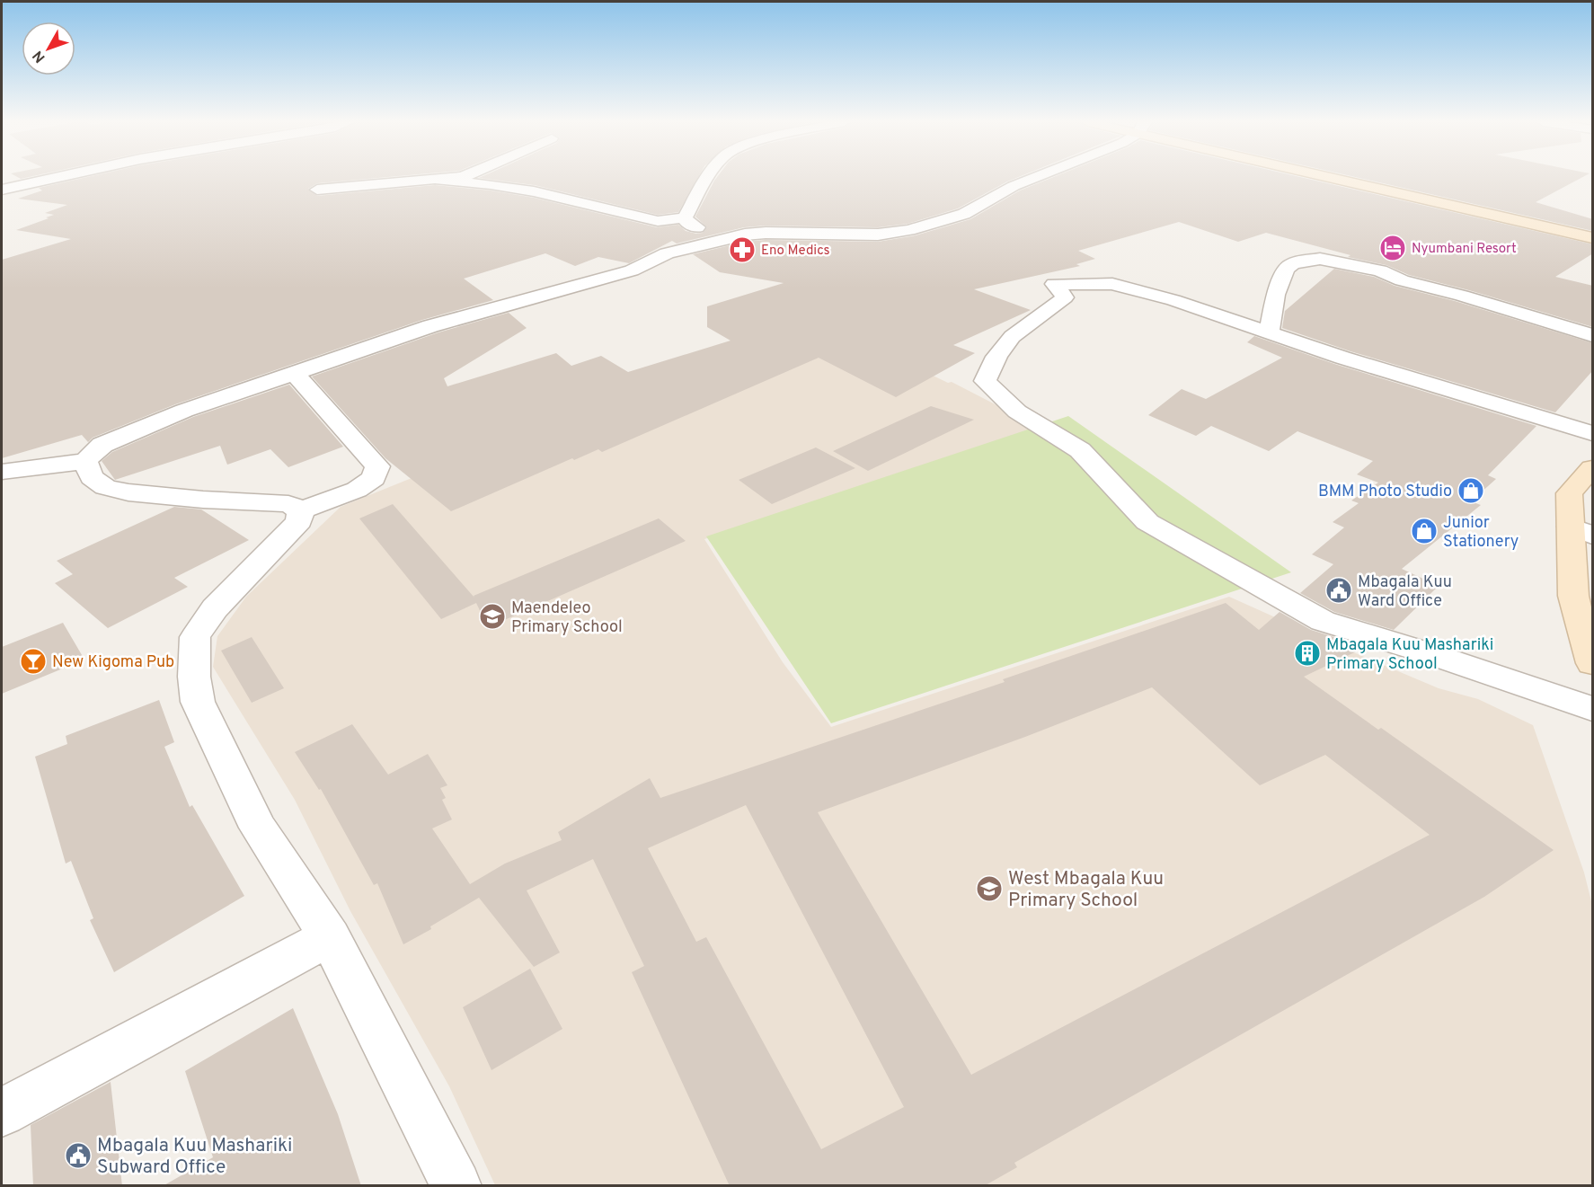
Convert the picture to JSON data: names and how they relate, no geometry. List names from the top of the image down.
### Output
{
  "places": {
    "hotel": ["Nyumbani Resort"],
    "pharmacy": ["Eno Medics"],
    "shop": ["BMM Photo Studio", "Junior Stationery"],
    "public building": ["Mbagala Kuu Ward Office", "Mbagala Kuu Mashariki Subward Office"],
    "school or university": ["Maendeleo Primary School", "West Mbagala Kuu Primary School"],
    "building": ["Mbagala Kuu Mashariki Primary School"],
    "bar": ["New Kigoma Pub"]
  },
  "north": "bottom left"
}
